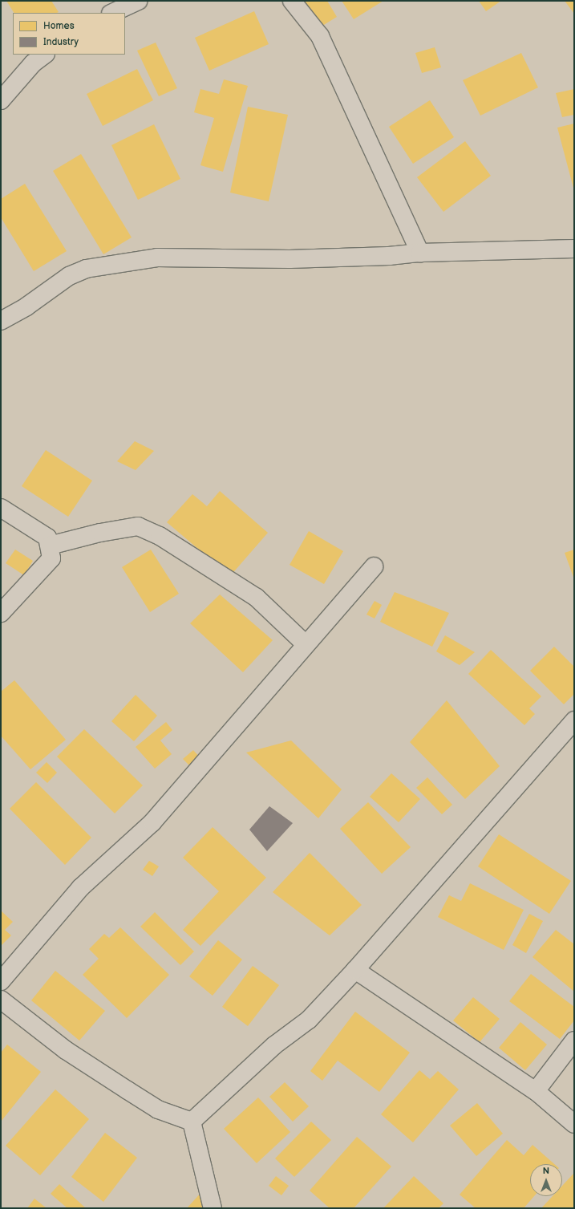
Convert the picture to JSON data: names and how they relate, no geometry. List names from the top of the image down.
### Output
{
  "legend": ["Homes", "Industry"],
  "north": "top"
}
